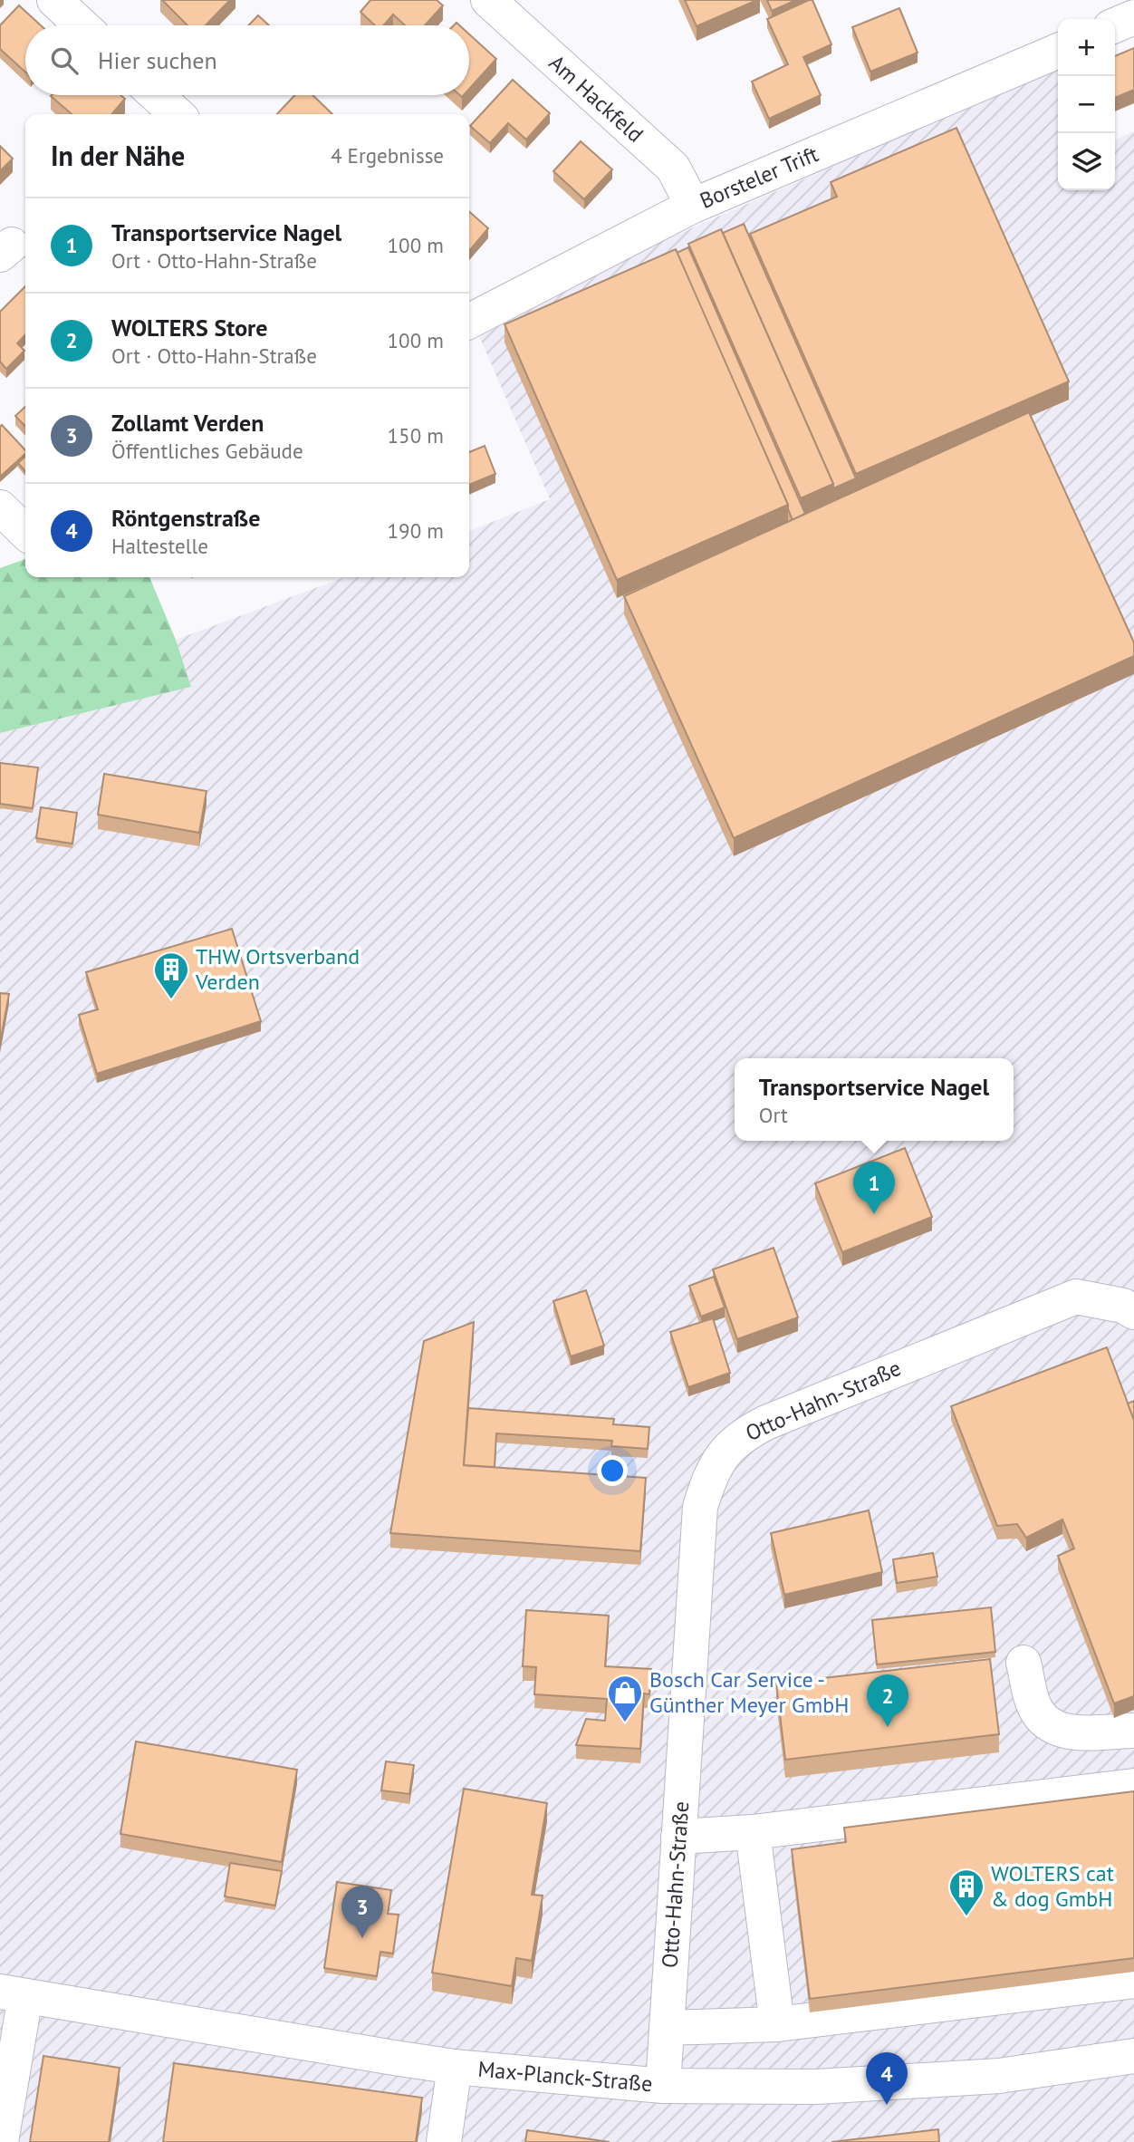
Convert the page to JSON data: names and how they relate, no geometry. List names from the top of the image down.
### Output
{
  "streets": {
    "street": [
      "Am Hackfeld",
      "Borsteler Trift",
      "Otto-Hahn-Straße",
      "Max-Planck-Straße"
    ]
  },
  "crossings": [
    ["Am Hackfeld", "Borsteler Trift"],
    ["Otto-Hahn-Straße", "Max-Planck-Straße"]
  ],
  "places": {
    "building": ["THW Ortsverband Verden", "WOLTERS cat & dog GmbH"],
    "shop": ["Bosch Car Service - Günther Meyer GmbH"]
  },
  "page": {
    "map_buttons": ["+", "−"],
    "search": "Hier suchen",
    "heading": ["In der Nähe", "4 Ergebnisse"],
    "list": [
      {
        "mark": "1",
        "name": "Transportservice Nagel",
        "note": "Ort · Otto-Hahn-Straße",
        "value": "100 m"
      },
      {
        "mark": "2",
        "name": "WOLTERS Store",
        "note": "Ort · Otto-Hahn-Straße",
        "value": "100 m"
      },
      {
        "mark": "3",
        "name": "Zollamt Verden",
        "note": "Öffentliches Gebäude",
        "value": "150 m"
      },
      {
        "mark": "4",
        "name": "Röntgenstraße",
        "note": "Haltestelle",
        "value": "190 m"
      }
    ],
    "popup": ["Transportservice Nagel", "Ort"],
    "pins": [
      "1",
      "2",
      "3",
      "4"
    ]
  }
}
